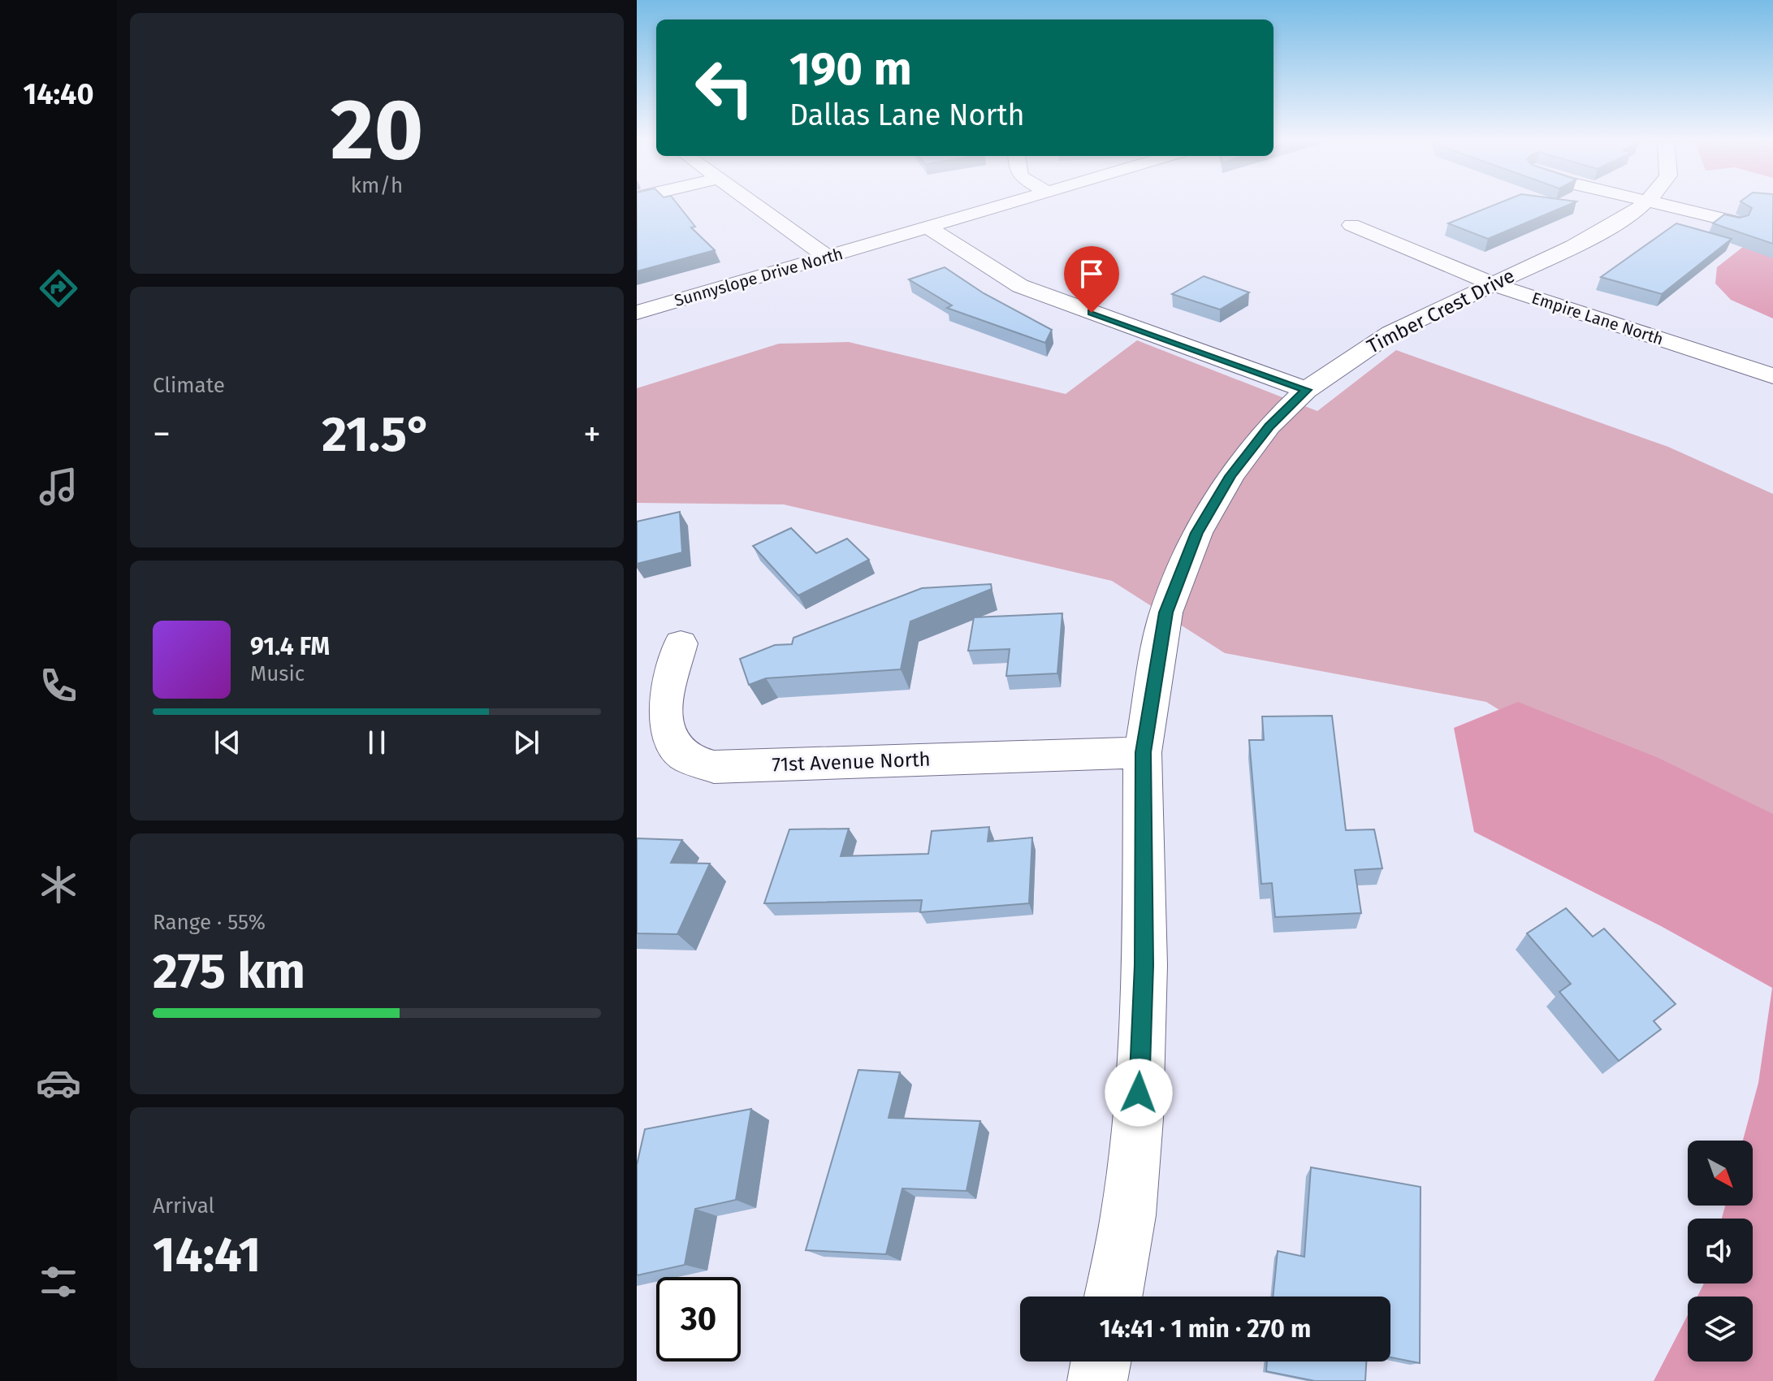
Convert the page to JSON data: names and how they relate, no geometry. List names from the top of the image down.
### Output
{
  "streets": {
    "street": [
      "Sunnyslope Drive North",
      "Timber Crest Drive",
      "Empire Lane North",
      "71st Avenue North"
    ]
  },
  "crossings": [
    ["Timber Crest Drive", "Empire Lane North"],
    ["Timber Crest Drive", "71st Avenue North"]
  ],
  "north": "bottom right",
  "page": {
    "tabs": "14:40",
    "tile": [
      ["20", "km/h"],
      "Climate",
      ["Range · 55%", "275 km"],
      ["Arrival", "14:41"]
    ],
    "turn": ["190 m", "Dallas Lane North"],
    "heat": ["−", "21.5°", "+"],
    "song": ["91.4 FM", "Music"],
    "limit": "30",
    "trip": "14:41 · 1 min · 270 m"
  }
}
